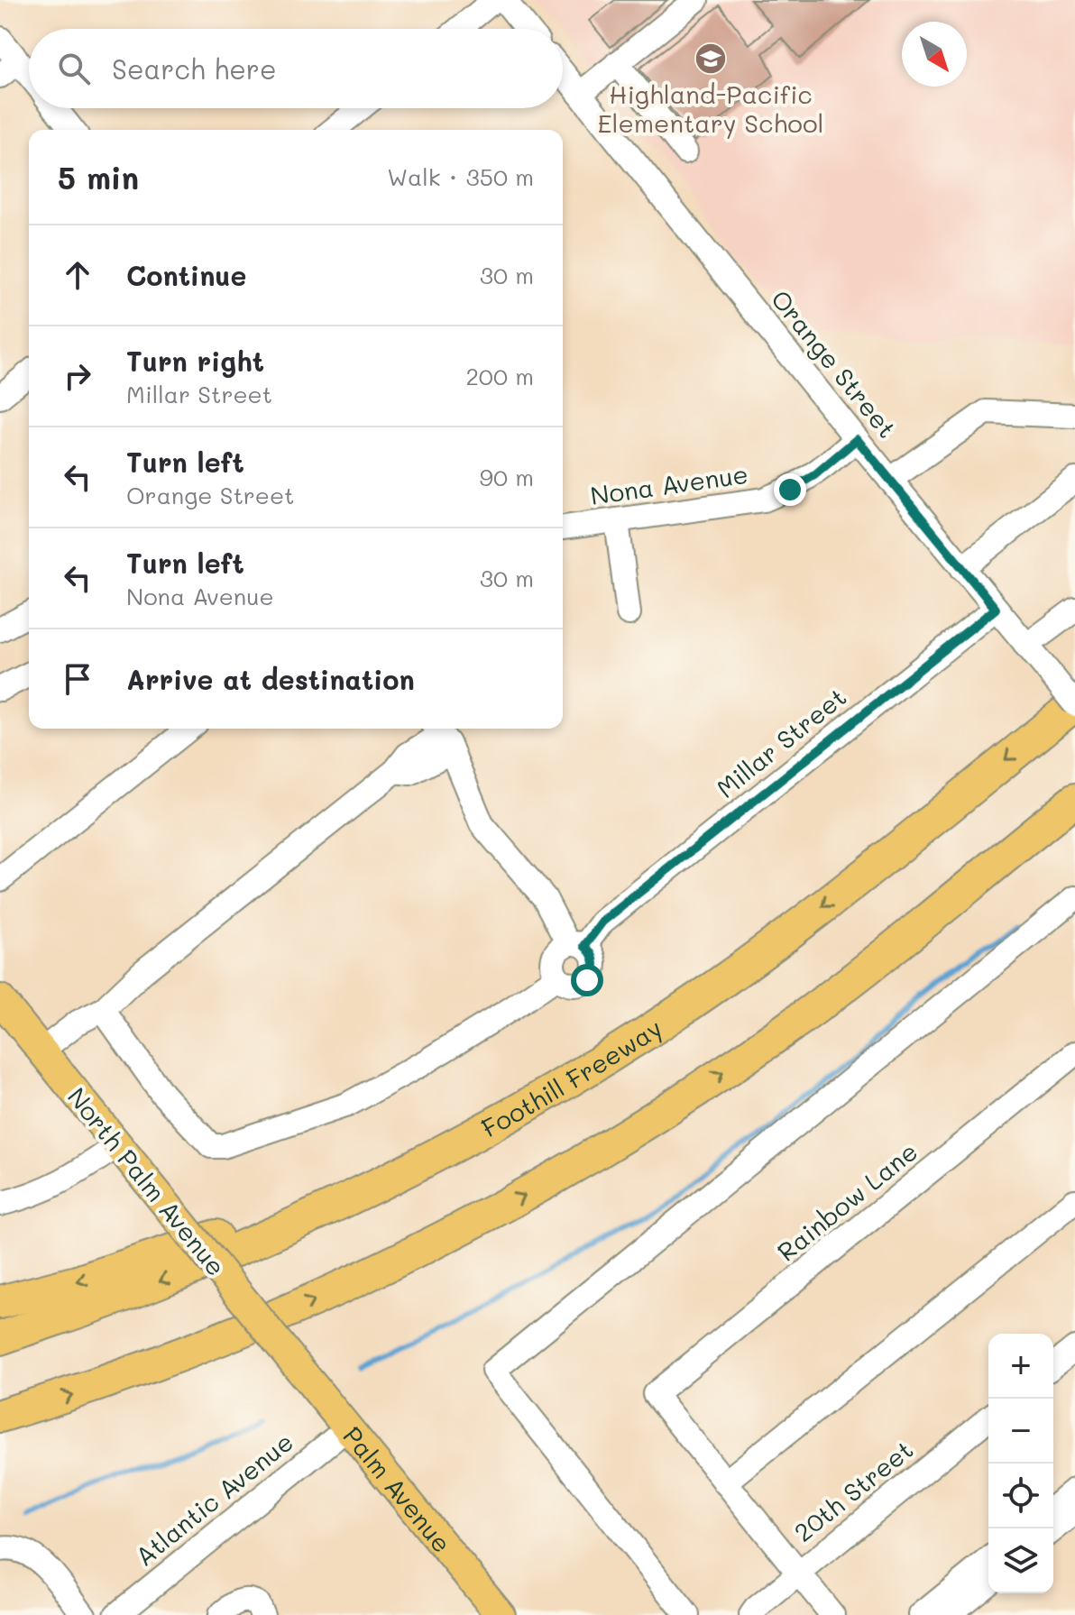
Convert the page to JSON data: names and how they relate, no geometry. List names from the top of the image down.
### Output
{
  "streets": {
    "highway": ["Foothill Freeway"],
    "main road": ["North Palm Avenue", "Palm Avenue"],
    "street": [
      "Orange Street",
      "Nona Avenue",
      "Millar Street",
      "Rainbow Lane",
      "20th Street",
      "Atlantic Avenue"
    ]
  },
  "crossings": [
    ["Orange Street", "Nona Avenue"],
    ["Orange Street", "Millar Street"],
    ["Orange Street", "Foothill Freeway"],
    ["North Palm Avenue", "Palm Avenue"],
    ["Palm Avenue", "Atlantic Avenue"]
  ],
  "places": {
    "school or university": ["Highland-Pacific Elementary School"]
  },
  "north": "bottom right",
  "page": {
    "search": "Search here",
    "heading": ["5 min", "Walk · 350 m"],
    "list": [
      ["Continue", "30 m"],
      ["Turn right", "Millar Street", "200 m"],
      ["Turn left", "Orange Street", "90 m"],
      ["Turn left", "Nona Avenue", "30 m"],
      "Arrive at destination"
    ],
    "map_buttons": ["+", "−"]
  }
}
